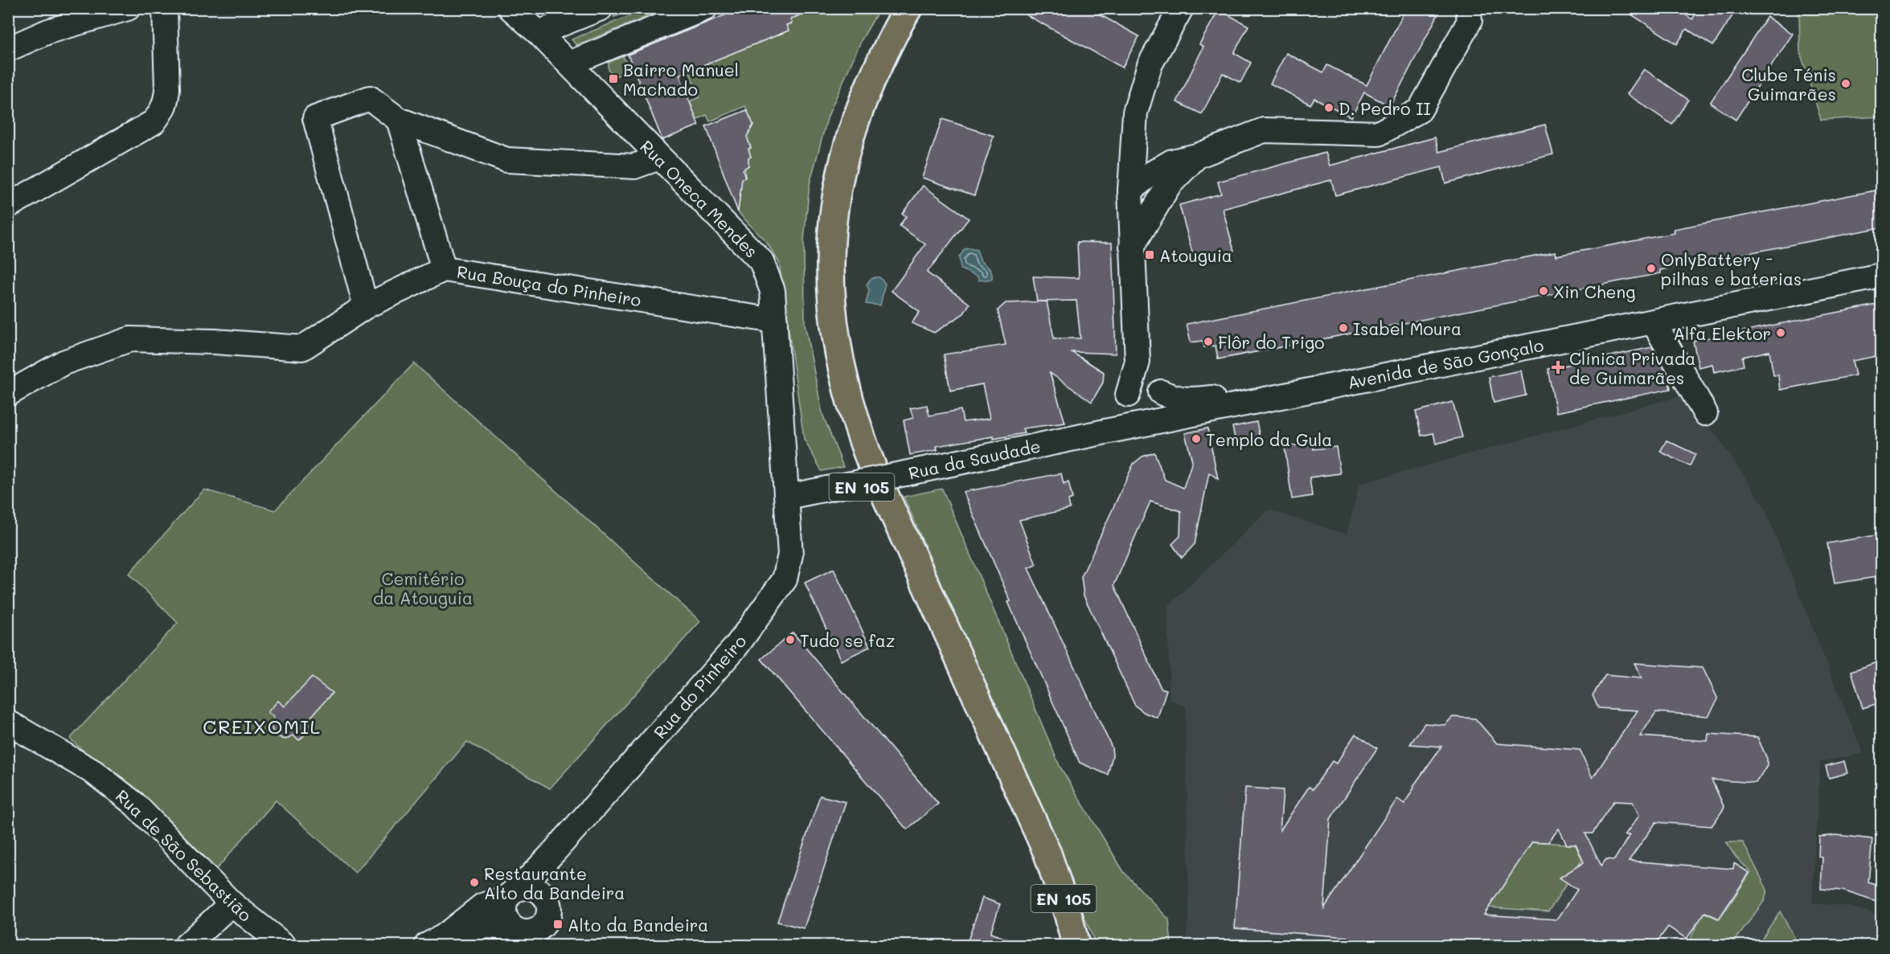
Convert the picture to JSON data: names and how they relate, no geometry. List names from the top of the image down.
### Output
{
  "streets": {
    "highway": ["EN 105"],
    "street": [
      "Rua Oneca Mendes",
      "Rua Bouça do Pinheiro",
      "Avenida de São Gonçalo",
      "Rua da Saudade",
      "Rua do Pinheiro",
      "Rua de São Sebastião"
    ]
  },
  "crossings": [
    ["Rua Oneca Mendes", "Rua Bouça do Pinheiro"],
    ["Rua Oneca Mendes", "Rua da Saudade"],
    ["Rua Oneca Mendes", "Rua do Pinheiro"],
    ["Avenida de São Gonçalo", "Rua da Saudade"],
    ["Rua da Saudade", "Rua do Pinheiro"]
  ],
  "districts": ["CREIXOMIL"],
  "parks": ["Cemitério da Atouguia"],
  "places": {
    "transit": ["Bairro Manuel Machado", "Atouguia", "Alto da Bandeira"],
    "other": [
      "Clube Ténis Guimarães",
      "D. Pedro II",
      "OnlyBattery - pilhas e baterias",
      "Xin Cheng",
      "Isabel Moura",
      "Alfa Elektor",
      "Flôr do Trigo",
      "Templo da Gula",
      "Tudo se faz",
      "Restaurante Alto da Bandeira"
    ],
    "health": ["Clínica Privada de Guimarães"]
  }
}
